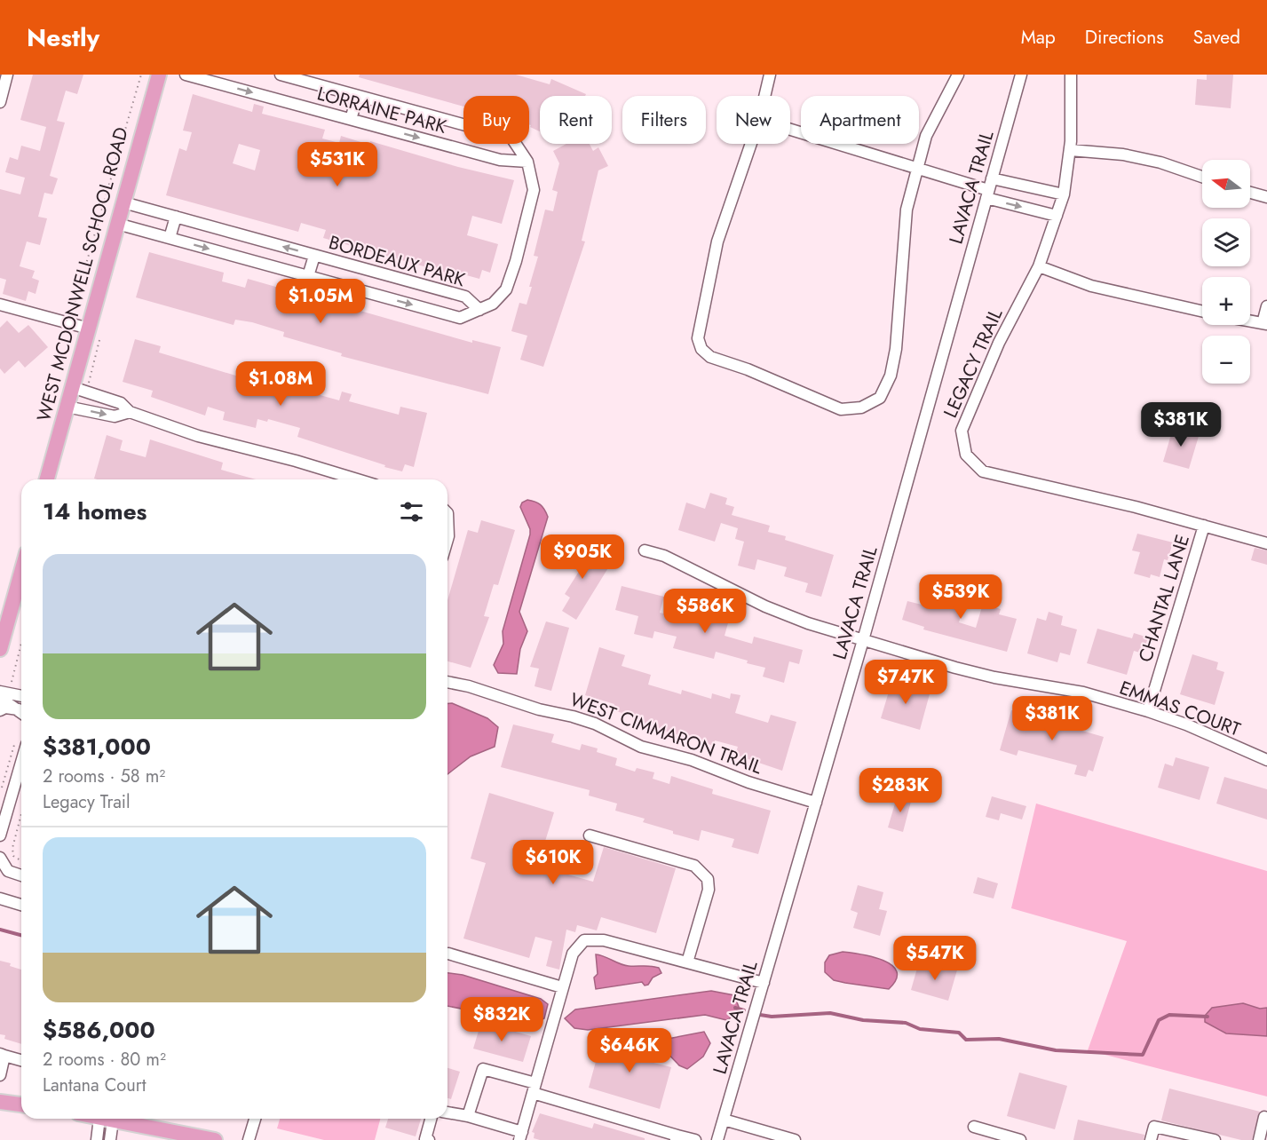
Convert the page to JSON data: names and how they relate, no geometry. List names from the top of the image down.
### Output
{
  "streets": {
    "main road": ["WEST MCDONWELL SCHOOL ROAD"],
    "street": [
      "LORRAINE PARK",
      "LAVACA TRAIL",
      "BORDEAUX PARK",
      "LEGACY TRAIL",
      "CHANTAL LANE",
      "EMMAS COURT",
      "WEST CIMMARON TRAIL"
    ]
  },
  "crossings": [
    ["LAVACA TRAIL", "EMMAS COURT"],
    ["LAVACA TRAIL", "WEST CIMMARON TRAIL"],
    ["BORDEAUX PARK", "WEST MCDONWELL SCHOOL ROAD"],
    ["LEGACY TRAIL", "CHANTAL LANE"],
    ["CHANTAL LANE", "EMMAS COURT"]
  ],
  "north": "left",
  "page": {
    "header": "Nestly",
    "nav": ["Map", "Directions", "Saved"],
    "chip": [
      "Buy",
      "Rent",
      "Filters",
      "New",
      "Apartment"
    ],
    "price": [
      "$531K",
      "$1.05M",
      "$1.08M",
      "$381K",
      "$905K",
      "$539K",
      "$586K",
      "$747K",
      "$381K",
      "$283K",
      "$610K",
      "$547K",
      "$832K",
      "$646K"
    ],
    "map_buttons": ["+", "−"],
    "heading": "14 homes",
    "list": [
      {
        "name": "$381,000",
        "note": "2 rooms · 58 m² · Legacy Trail"
      },
      {
        "name": "$586,000",
        "note": "2 rooms · 80 m² · Lantana Court"
      }
    ]
  }
}
